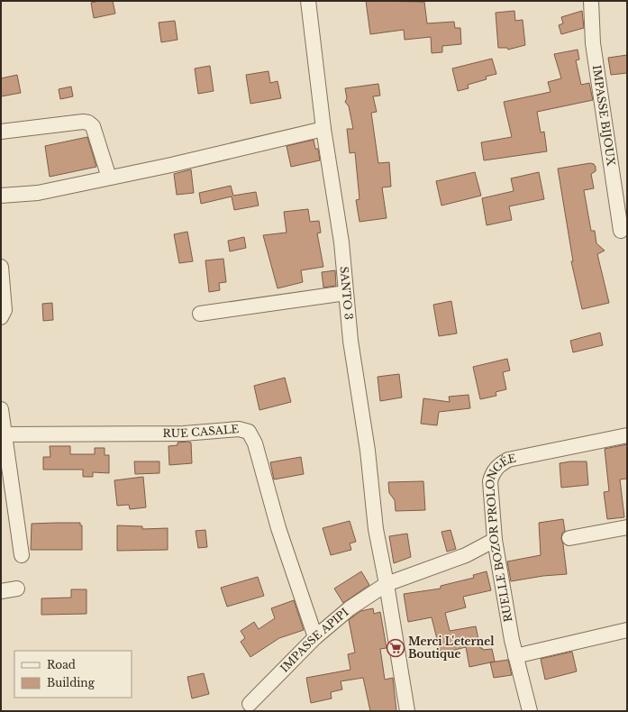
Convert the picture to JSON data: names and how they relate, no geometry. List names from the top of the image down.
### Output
{
  "streets": {
    "street": [
      "IMPASSE BIJOUX",
      "SANTO 3",
      "RUE CASALE",
      "RUELLE BOZOR PROLONGÉE",
      "IMPASSE APIPI"
    ]
  },
  "crossings": [
    ["SANTO 3", "IMPASSE APIPI"],
    ["RUE CASALE", "IMPASSE APIPI"],
    ["RUELLE BOZOR PROLONGÉE", "IMPASSE APIPI"]
  ],
  "places": {
    "supermarket": ["Merci L'eternel Boutique"]
  },
  "legend": ["Road", "Building"]
}
